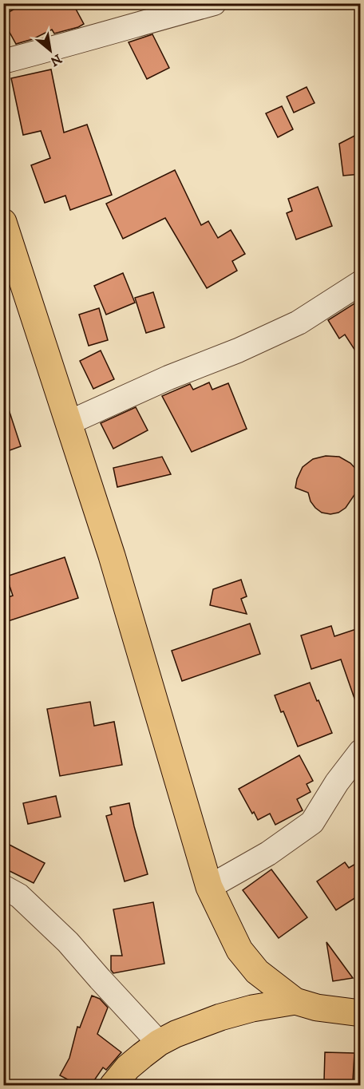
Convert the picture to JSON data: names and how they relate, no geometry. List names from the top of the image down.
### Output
{
  "north": "bottom right"
}
